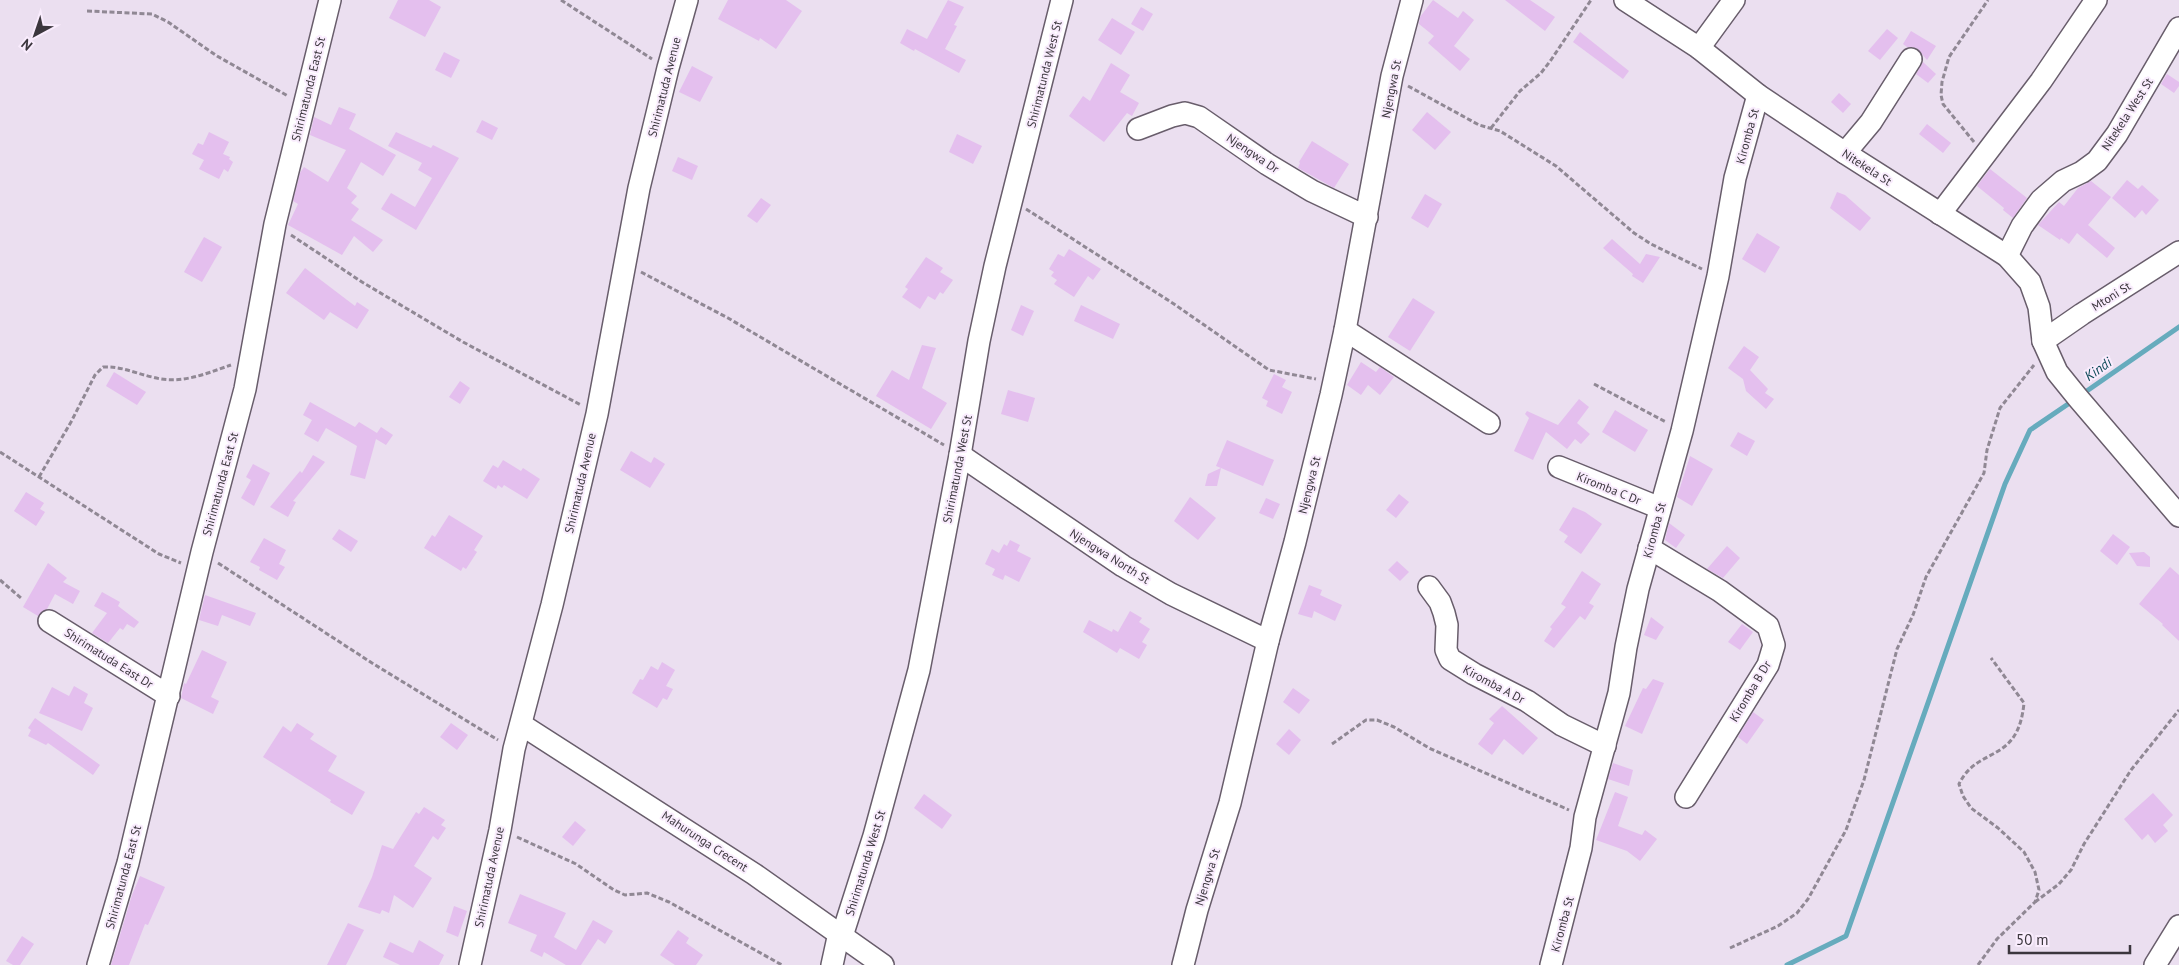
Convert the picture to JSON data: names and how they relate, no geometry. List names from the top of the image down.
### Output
{
  "streets": {
    "street": [
      "Shirimatunda West St",
      "Shirimatuda Avenue",
      "Shirimatunda East St",
      "Njengwa St",
      "Nitekela West St",
      "Kiromba St",
      "Njengwa Dr",
      "Nitekela St",
      "Mtoni St",
      "Kiromba C Dr",
      "Njengwa North St",
      "Shirimatuda East Dr",
      "Kiromba A Dr",
      "Kiromba B Dr",
      "Mahurunga Crecent"
    ]
  },
  "crossings": [
    ["Shirimatunda West St", "Njengwa North St"],
    ["Shirimatunda West St", "Mahurunga Crecent"],
    ["Shirimatuda Avenue", "Mahurunga Crecent"],
    ["Shirimatunda East St", "Shirimatuda East Dr"],
    ["Njengwa St", "Njengwa Dr"],
    ["Njengwa St", "Njengwa North St"],
    ["Nitekela West St", "Nitekela St"],
    ["Kiromba St", "Nitekela St"],
    ["Kiromba St", "Kiromba C Dr"],
    ["Kiromba St", "Kiromba A Dr"],
    ["Kiromba St", "Kiromba B Dr"],
    ["Nitekela St", "Mtoni St"]
  ],
  "water": ["Kindi"],
  "scale_bar": "50 m",
  "north": "bottom left"
}
